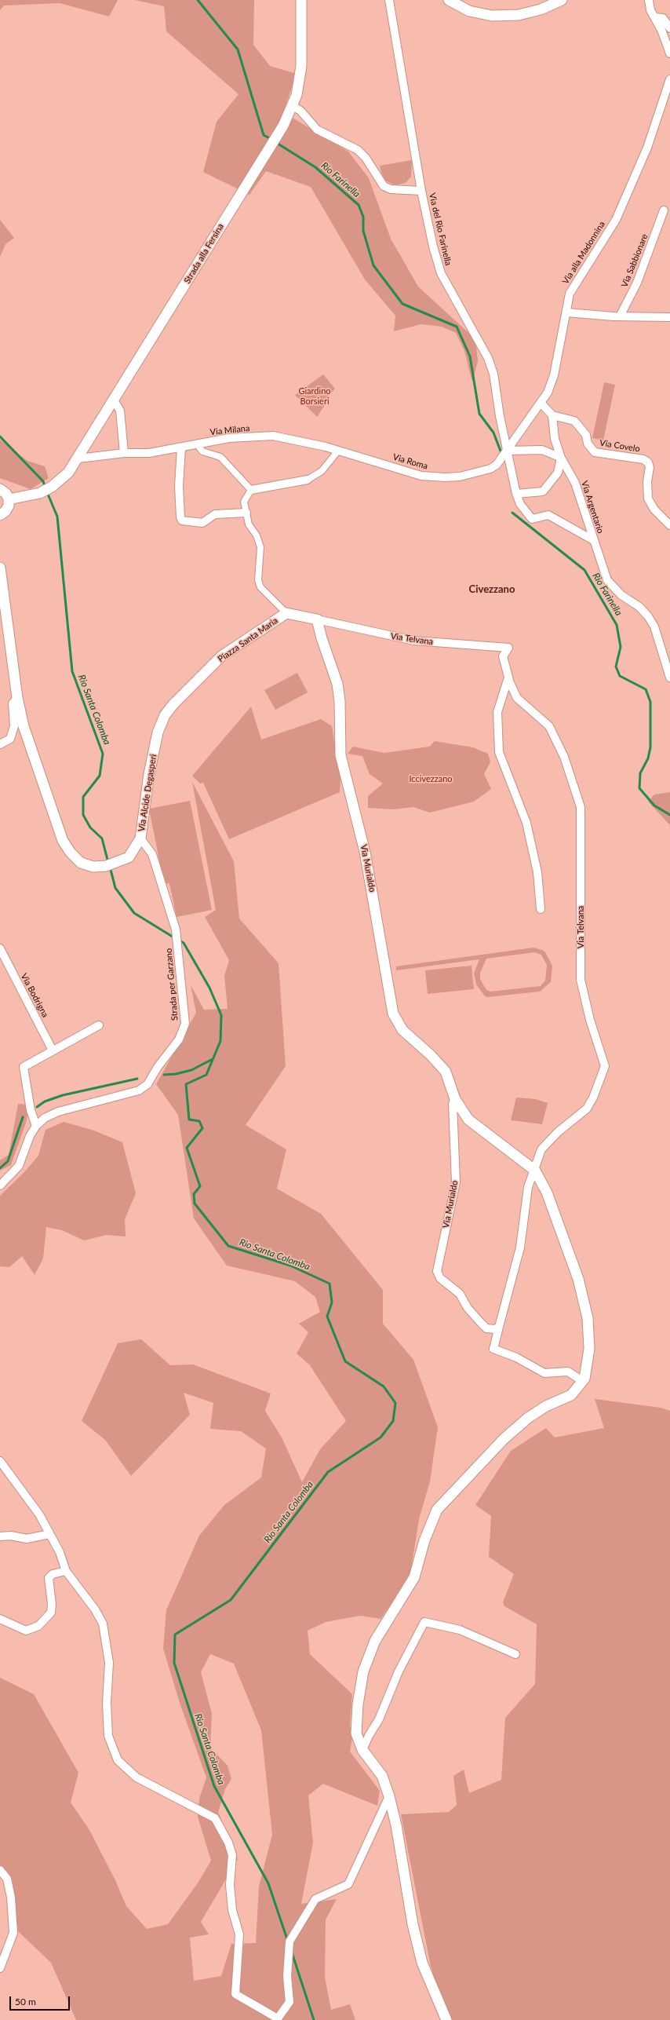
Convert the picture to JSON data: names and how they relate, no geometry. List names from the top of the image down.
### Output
{
  "streets": {
    "street": [
      "Via del Rio Farinella",
      "Via alla Madonnina",
      "Strada alla Fersina",
      "Via Sabbionare",
      "Via Milana",
      "Via Covelo",
      "Via Roma",
      "Via Argentario",
      "Via Telvana",
      "Piazza Santa Maria",
      "Via Alcide Degasperi",
      "Via Murialdo",
      "Strada per Garzano",
      "Via Bodrigna"
    ]
  },
  "crossings": [
    ["Via del Rio Farinella", "Via alla Madonnina"],
    ["Via del Rio Farinella", "Via Roma"],
    ["Via del Rio Farinella", "Via Argentario"],
    ["Via alla Madonnina", "Via Roma"],
    ["Strada alla Fersina", "Via Milana"],
    ["Via Milana", "Via Roma"],
    ["Via Telvana", "Piazza Santa Maria"],
    ["Via Telvana", "Via Murialdo"],
    ["Piazza Santa Maria", "Via Alcide Degasperi"],
    ["Via Alcide Degasperi", "Strada per Garzano"]
  ],
  "districts": ["Civezzano"],
  "water": ["Rio Farinella", "Rio Santa Colomba"],
  "parks": ["Giardino Borsieri", "Iccivezzano"],
  "scale_bar": "50 m"
}
